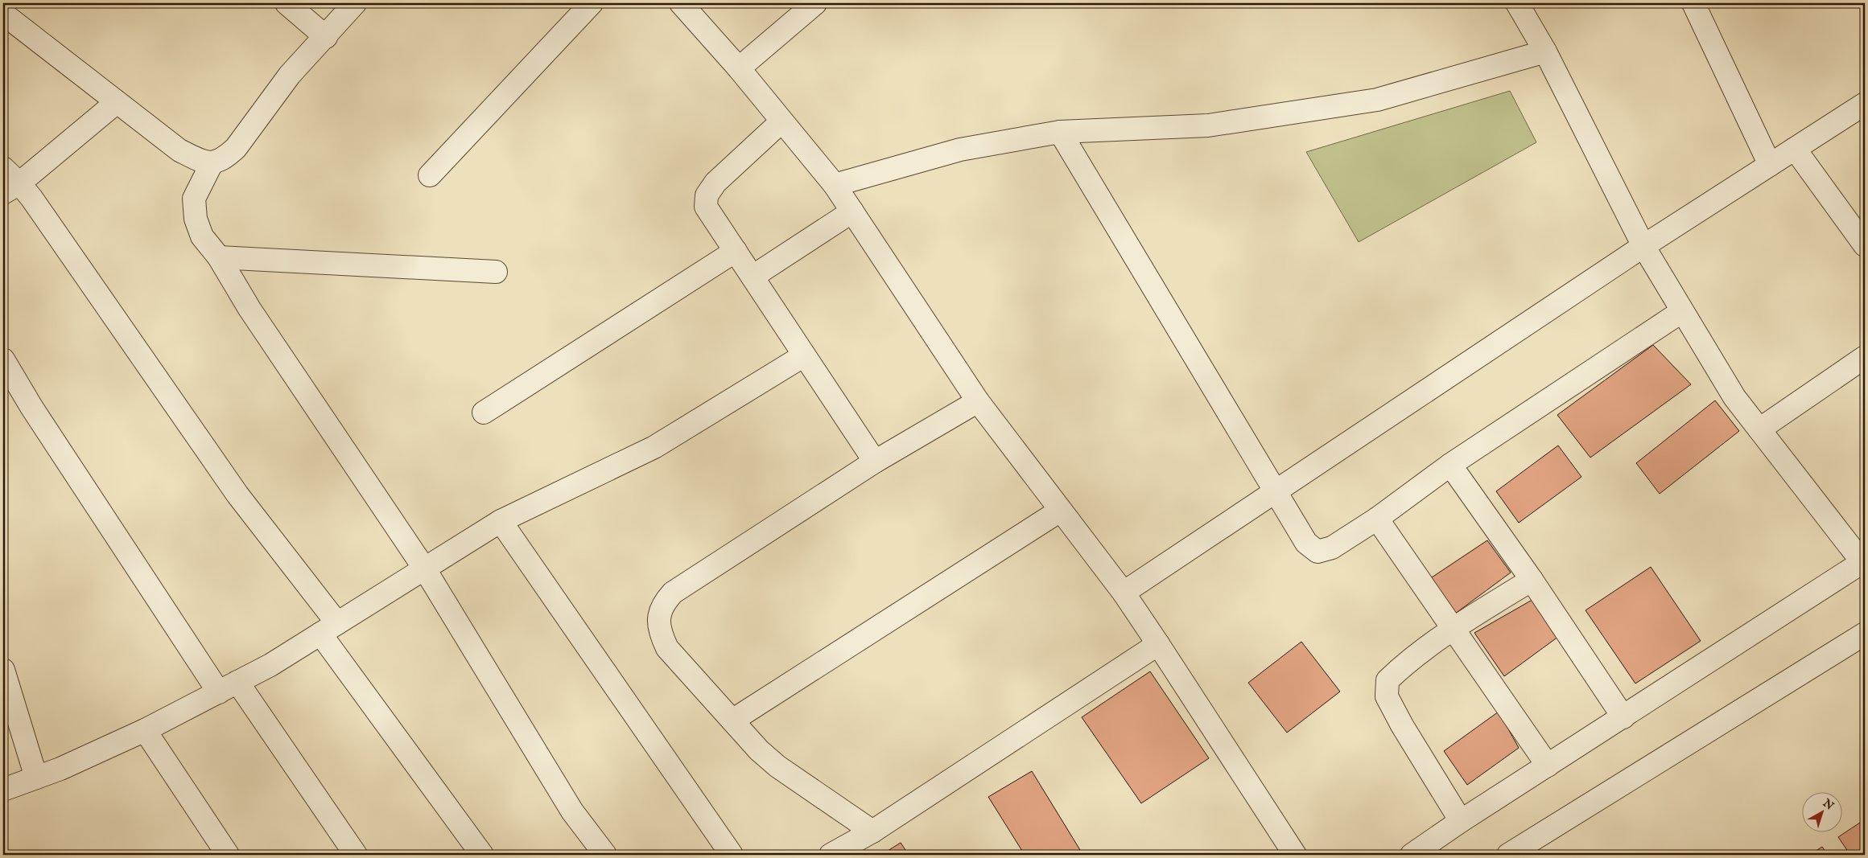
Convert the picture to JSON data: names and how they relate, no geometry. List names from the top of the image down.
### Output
{
  "north": "top right"
}
